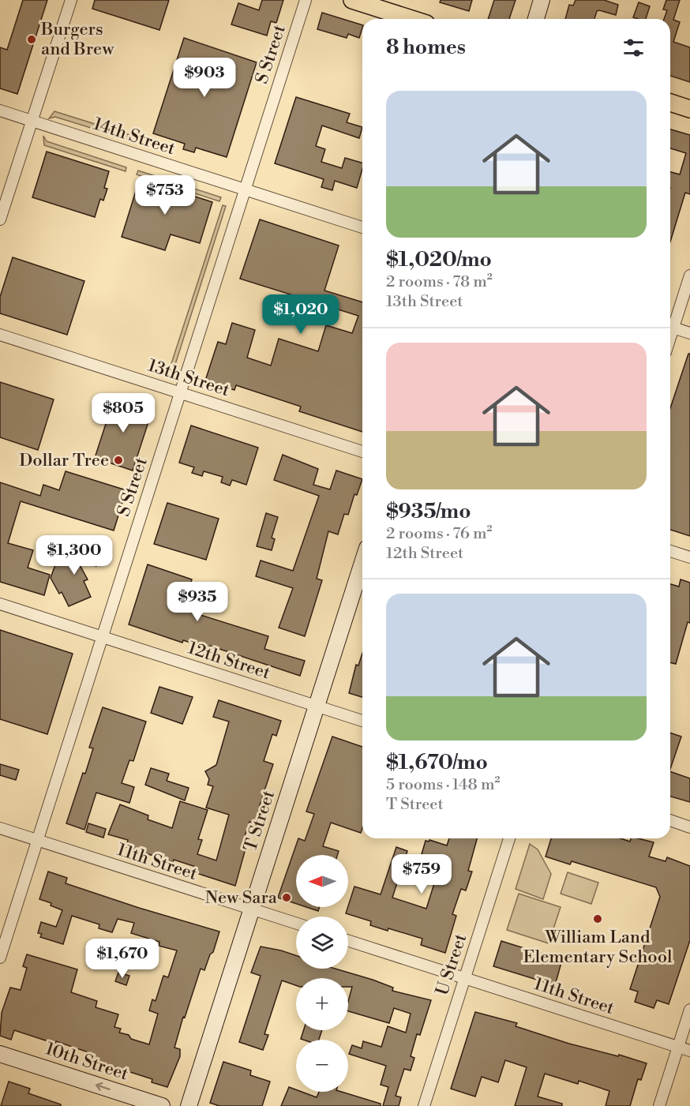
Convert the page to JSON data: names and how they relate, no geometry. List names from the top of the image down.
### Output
{
  "streets": {
    "street": [
      "S Street",
      "14th Street",
      "13th Street",
      "12th Street",
      "T Street",
      "11th Street",
      "U Street",
      "10th Street"
    ]
  },
  "crossings": [
    ["S Street", "14th Street"],
    ["S Street", "13th Street"],
    ["S Street", "12th Street"],
    ["S Street", "11th Street"],
    ["12th Street", "T Street"],
    ["T Street", "11th Street"],
    ["11th Street", "U Street"]
  ],
  "one_way": ["10th Street"],
  "places": [
    "Burgers and Brew",
    "Dollar Tree",
    "New Sara",
    "William Land Elementary School"
  ],
  "north": "left",
  "page": {
    "heading": "8 homes",
    "price": [
      "$903",
      "$753",
      "$1,020",
      "$805",
      "$1,300",
      "$935",
      "$759",
      "$1,670"
    ],
    "list": [
      {
        "name": "$1,020/mo",
        "note": "2 rooms · 78 m² · 13th Street"
      },
      {
        "name": "$935/mo",
        "note": "2 rooms · 76 m² · 12th Street"
      },
      {
        "name": "$1,670/mo",
        "note": "5 rooms · 148 m² · T Street"
      }
    ],
    "map_buttons": ["+", "−"]
  }
}
